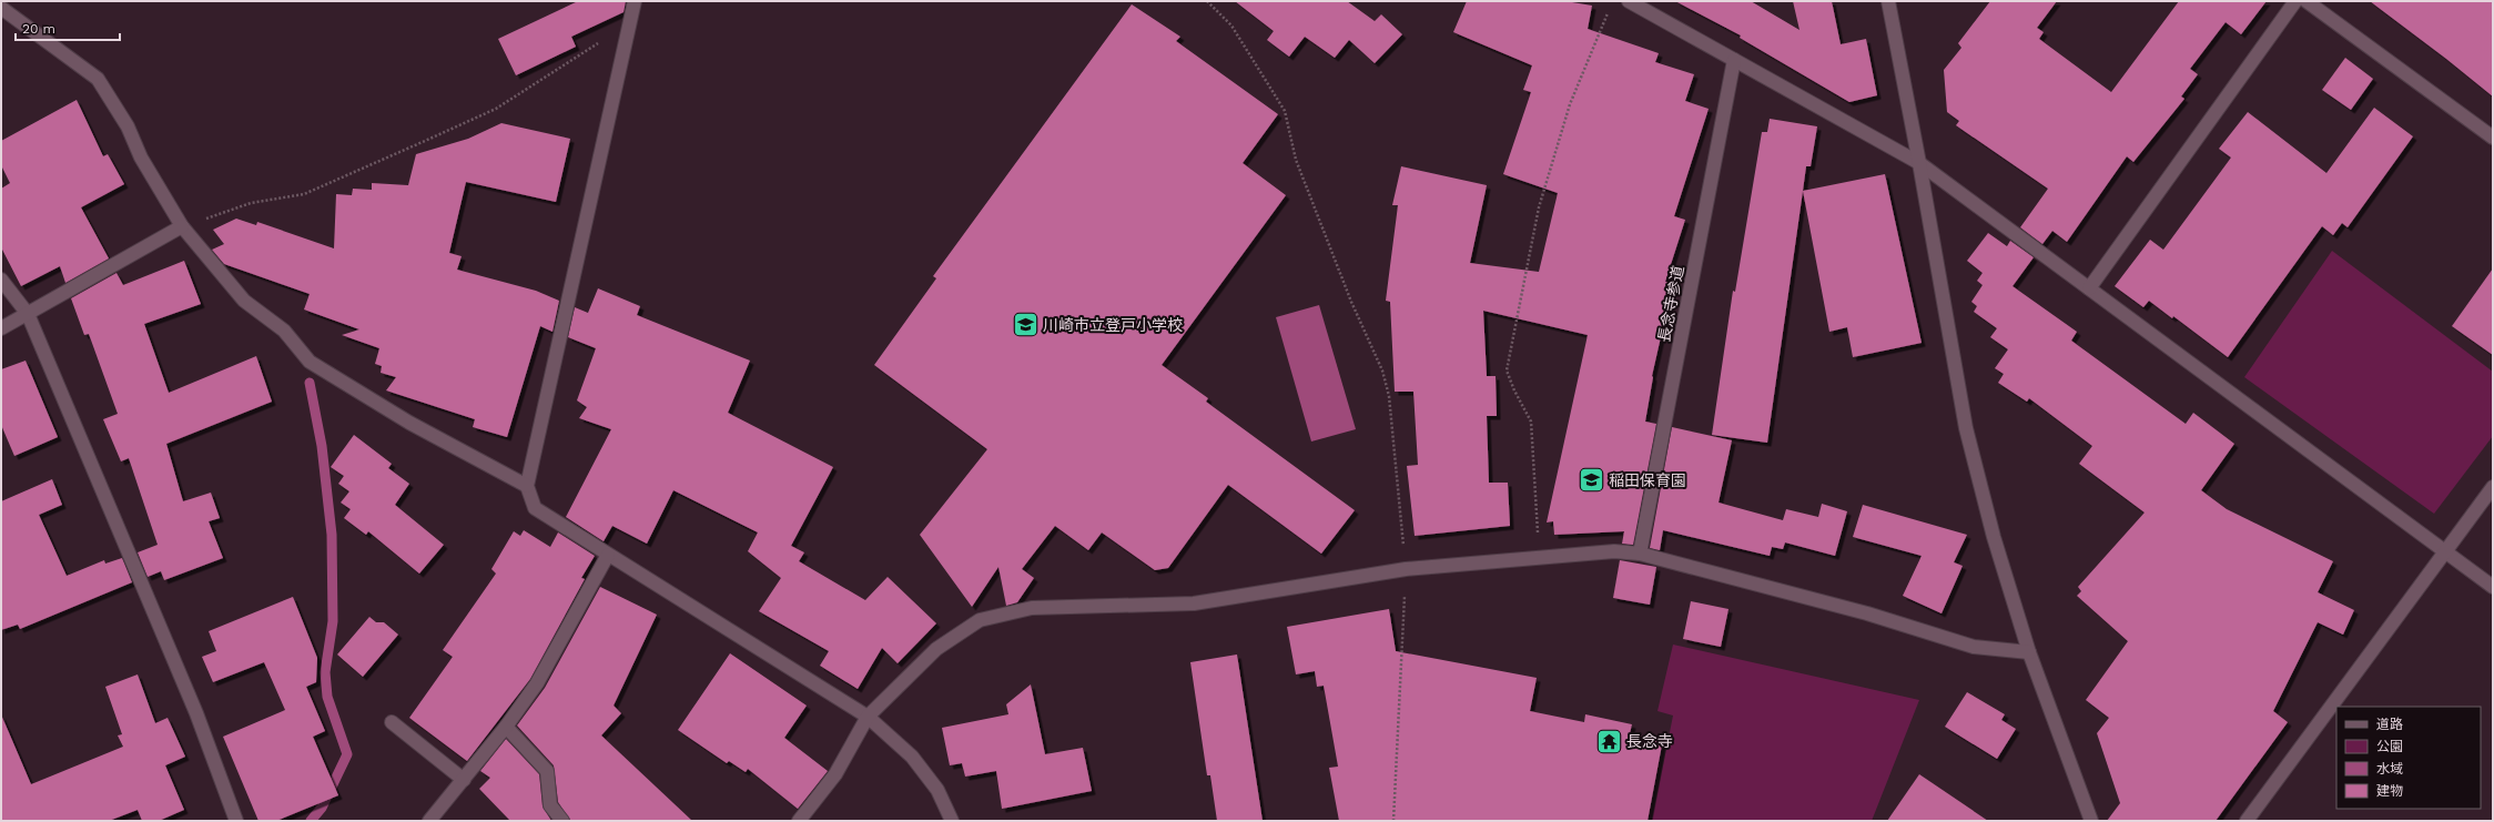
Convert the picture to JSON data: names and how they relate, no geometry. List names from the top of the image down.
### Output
{
  "streets": {
    "street": ["長念寺参道"]
  },
  "places": {
    "school or university": ["川崎市立登戸小学校", "稲田保育園"],
    "temple": ["長念寺"]
  },
  "legend": [
    "道路",
    "公園",
    "水域",
    "建物"
  ],
  "scale_bar": "20 m"
}
